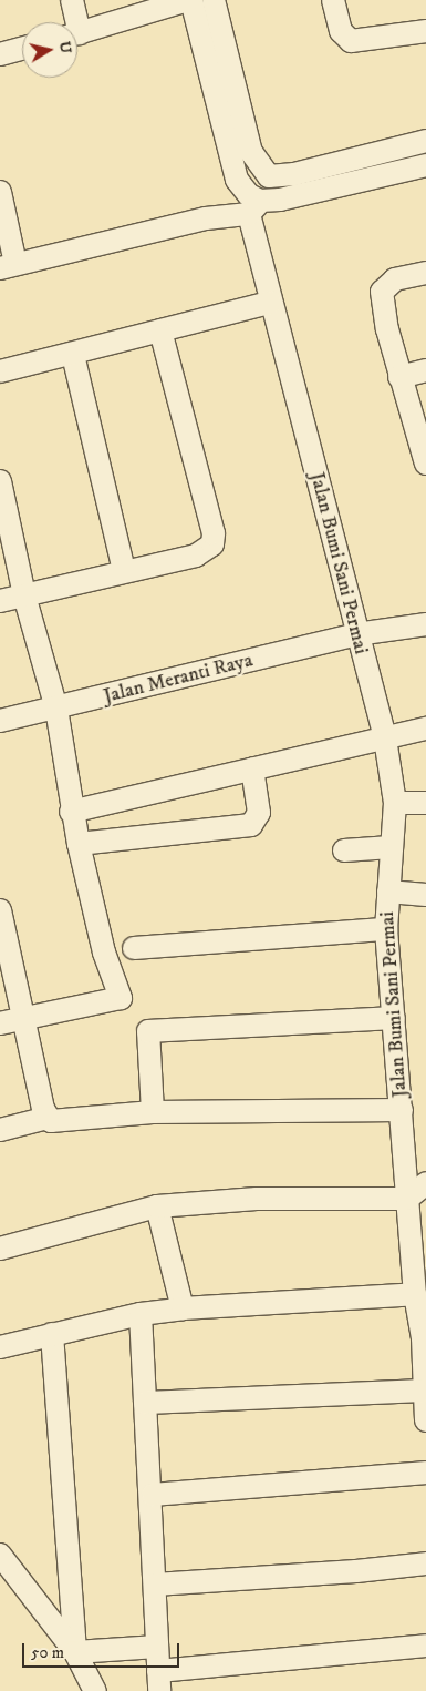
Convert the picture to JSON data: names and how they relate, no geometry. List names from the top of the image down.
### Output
{
  "streets": {
    "street": ["Jalan Bumi Sani Permai", "Jalan Meranti Raya"]
  },
  "crossings": [
    ["Jalan Bumi Sani Permai", "Jalan Meranti Raya"]
  ],
  "scale_bar": "50 m",
  "north": "right"
}
